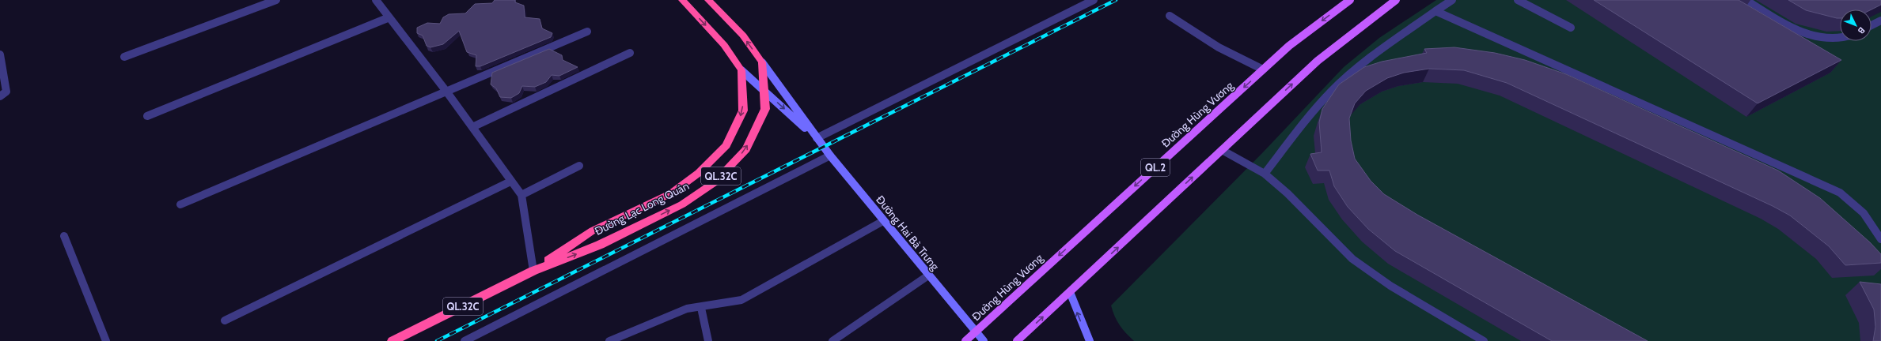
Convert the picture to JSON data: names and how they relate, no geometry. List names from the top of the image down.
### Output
{
  "streets": {
    "highway": ["QL.32C", "Đường Lạc Long Quân"],
    "main road": ["Đường Hùng Vương", "QL.2"],
    "street": ["Đường Hai Bà Trưng"]
  },
  "crossings": [
    ["Đường Hùng Vương", "Đường Hai Bà Trưng"],
    ["Đường Lạc Long Quân", "Đường Hai Bà Trưng"]
  ],
  "north": "bottom right"
}
